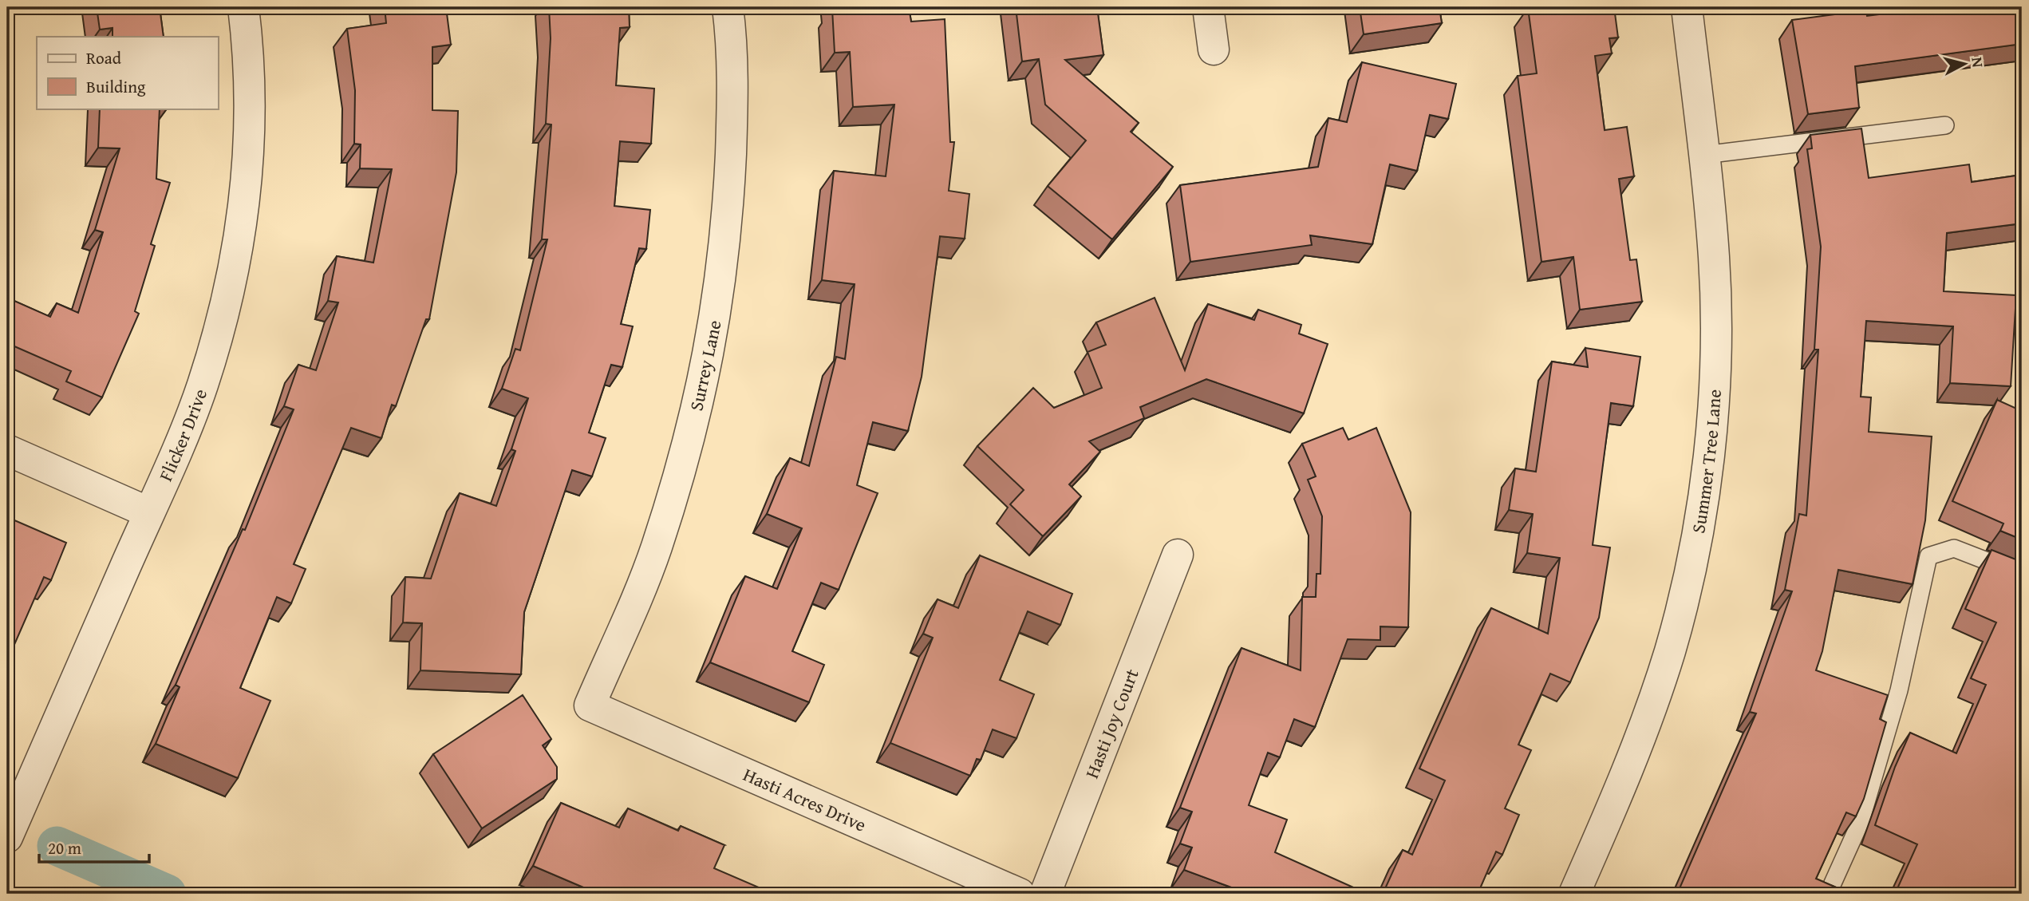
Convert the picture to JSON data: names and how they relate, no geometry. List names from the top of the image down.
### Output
{
  "streets": {
    "street": [
      "Surrey Lane",
      "Flicker Drive",
      "Summer Tree Lane",
      "Hasti Joy Court",
      "Hasti Acres Drive"
    ]
  },
  "crossings": [
    ["Surrey Lane", "Hasti Acres Drive"]
  ],
  "legend": ["Road", "Building"],
  "scale_bar": "20 m",
  "north": "right"
}
